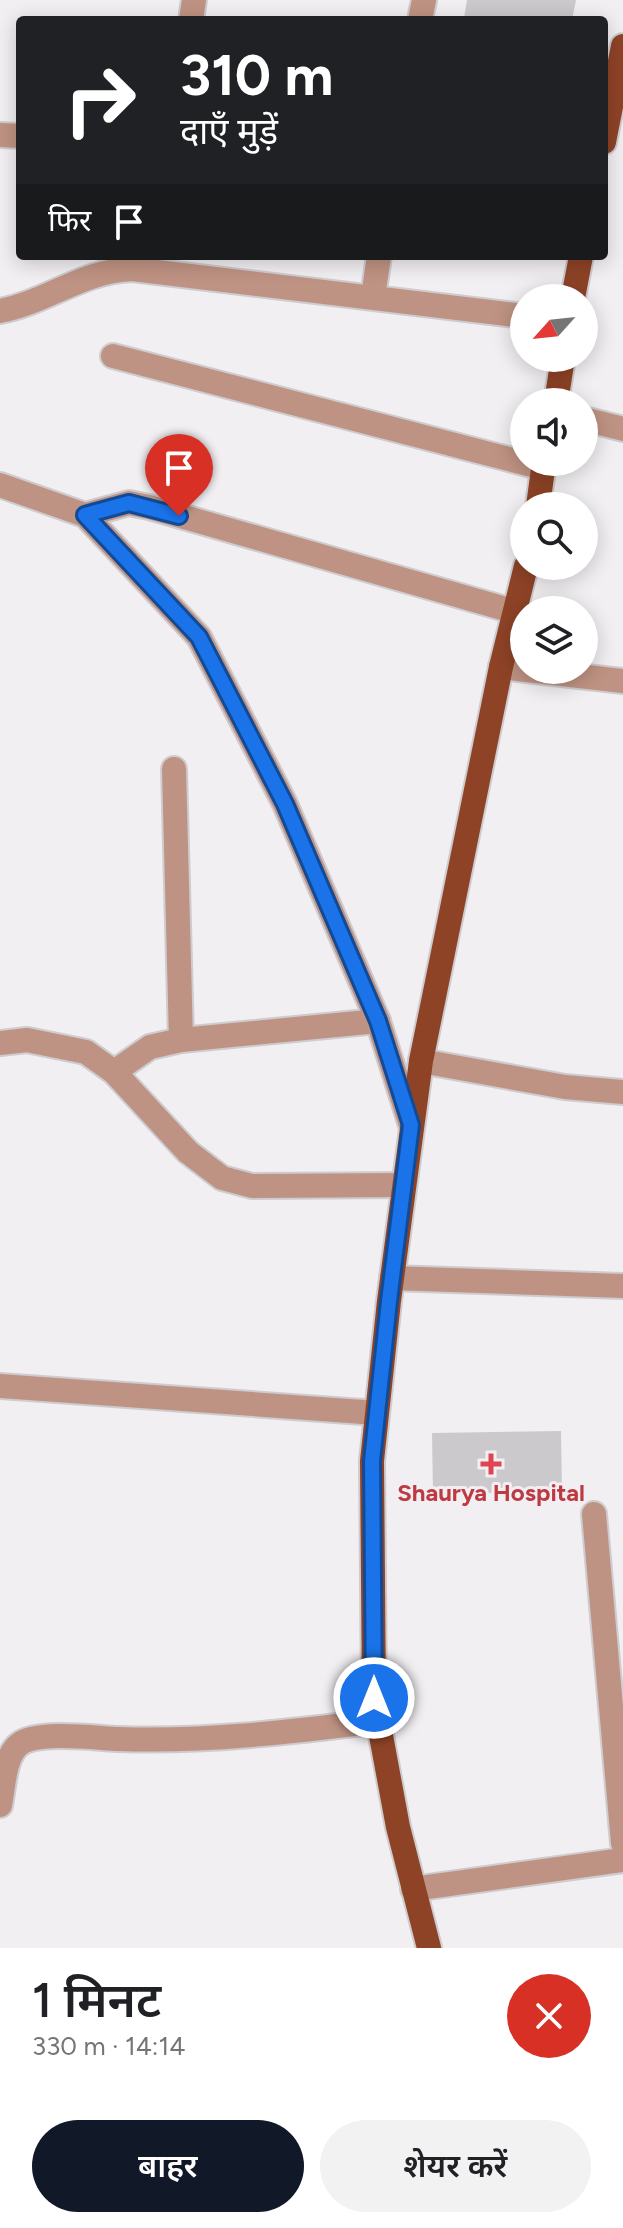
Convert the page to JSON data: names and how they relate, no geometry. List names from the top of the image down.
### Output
{
  "places": {
    "health": ["Shaurya Hospital"]
  },
  "north": "bottom left",
  "page": {
    "turn": ["310 m", "दाएँ मुड़ें"],
    "then": "फिर",
    "heading": ["1 मिनट", "330 m · 14:14"],
    "buttons": ["बाहर", "शेयर करें"]
  }
}
